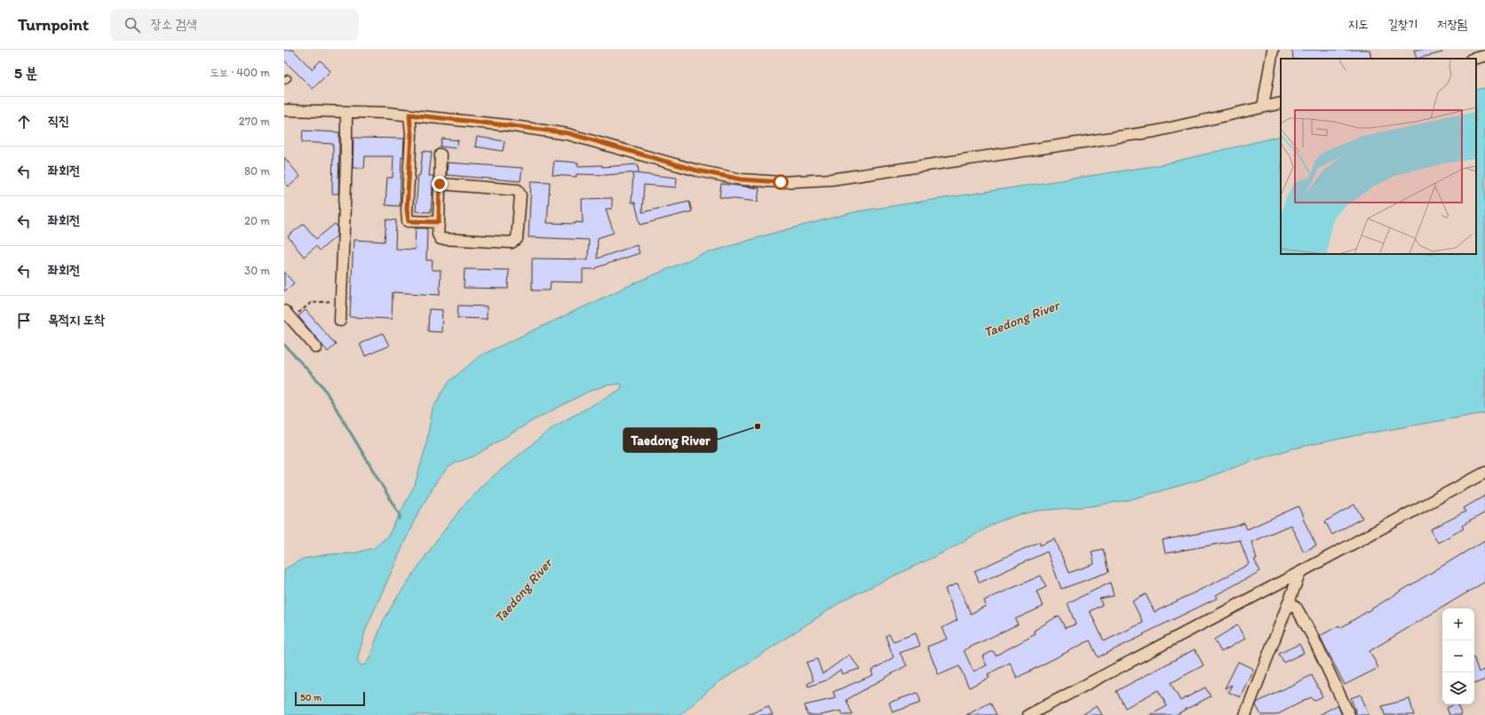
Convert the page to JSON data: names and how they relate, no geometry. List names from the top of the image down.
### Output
{
  "water": ["Taedong River"],
  "places": ["Taedong River"],
  "scale_bar": "50 m",
  "page": {
    "header": "Turnpoint",
    "search": "장소 검색",
    "nav": ["지도", "길찾기", "저장됨"],
    "heading": ["5 분", "도보 · 400 m"],
    "list": [
      ["직진", "270 m"],
      ["좌회전", "80 m"],
      ["좌회전", "20 m"],
      ["좌회전", "30 m"],
      "목적지 도착"
    ],
    "map_buttons": ["+", "−"],
    "scale": "50 m"
  }
}
